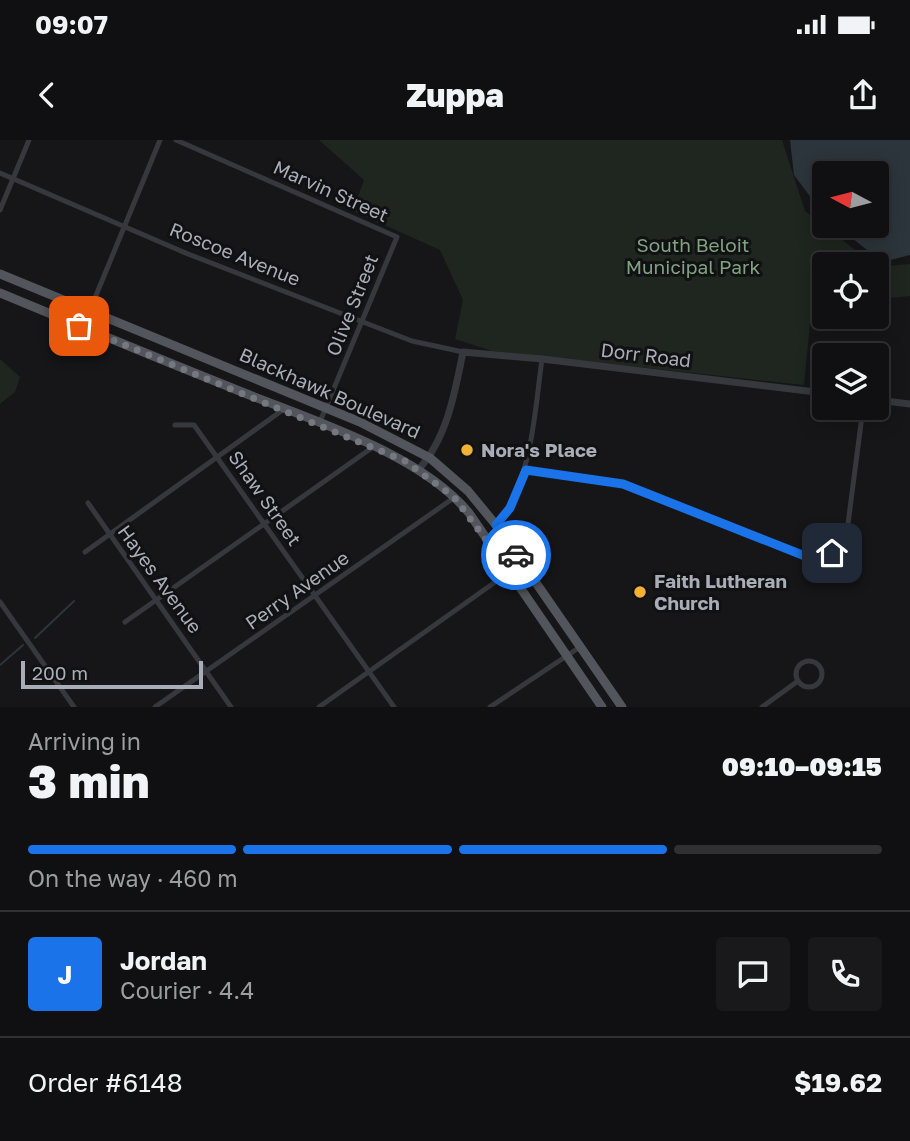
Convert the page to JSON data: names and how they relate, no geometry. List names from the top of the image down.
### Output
{
  "streets": {
    "main road": ["Blackhawk Boulevard"],
    "street": [
      "Marvin Street",
      "Roscoe Avenue",
      "Olive Street",
      "Dorr Road",
      "Shaw Street",
      "Hayes Avenue",
      "Perry Avenue"
    ]
  },
  "crossings": [
    ["Marvin Street", "Olive Street"],
    ["Roscoe Avenue", "Olive Street"],
    ["Roscoe Avenue", "Dorr Road"],
    ["Olive Street", "Blackhawk Boulevard"],
    ["Blackhawk Boulevard", "Perry Avenue"],
    ["Shaw Street", "Perry Avenue"],
    ["Hayes Avenue", "Perry Avenue"]
  ],
  "parks": ["South Beloit Municipal Park"],
  "places": ["Nora's Place", "Faith Lutheran Church"],
  "scale_bar": "200 m",
  "north": "left",
  "page": {
    "status": "09:07",
    "header": "Zuppa",
    "scale": "200 m",
    "heading": ["3 min", "Arriving in", "09:10–09:15"],
    "panel": [
      "Jordan",
      "Courier · 4.4",
      "Order #6148",
      "$19.62"
    ],
    "bar": "On the way · 460 m",
    "round": "J"
  }
}
